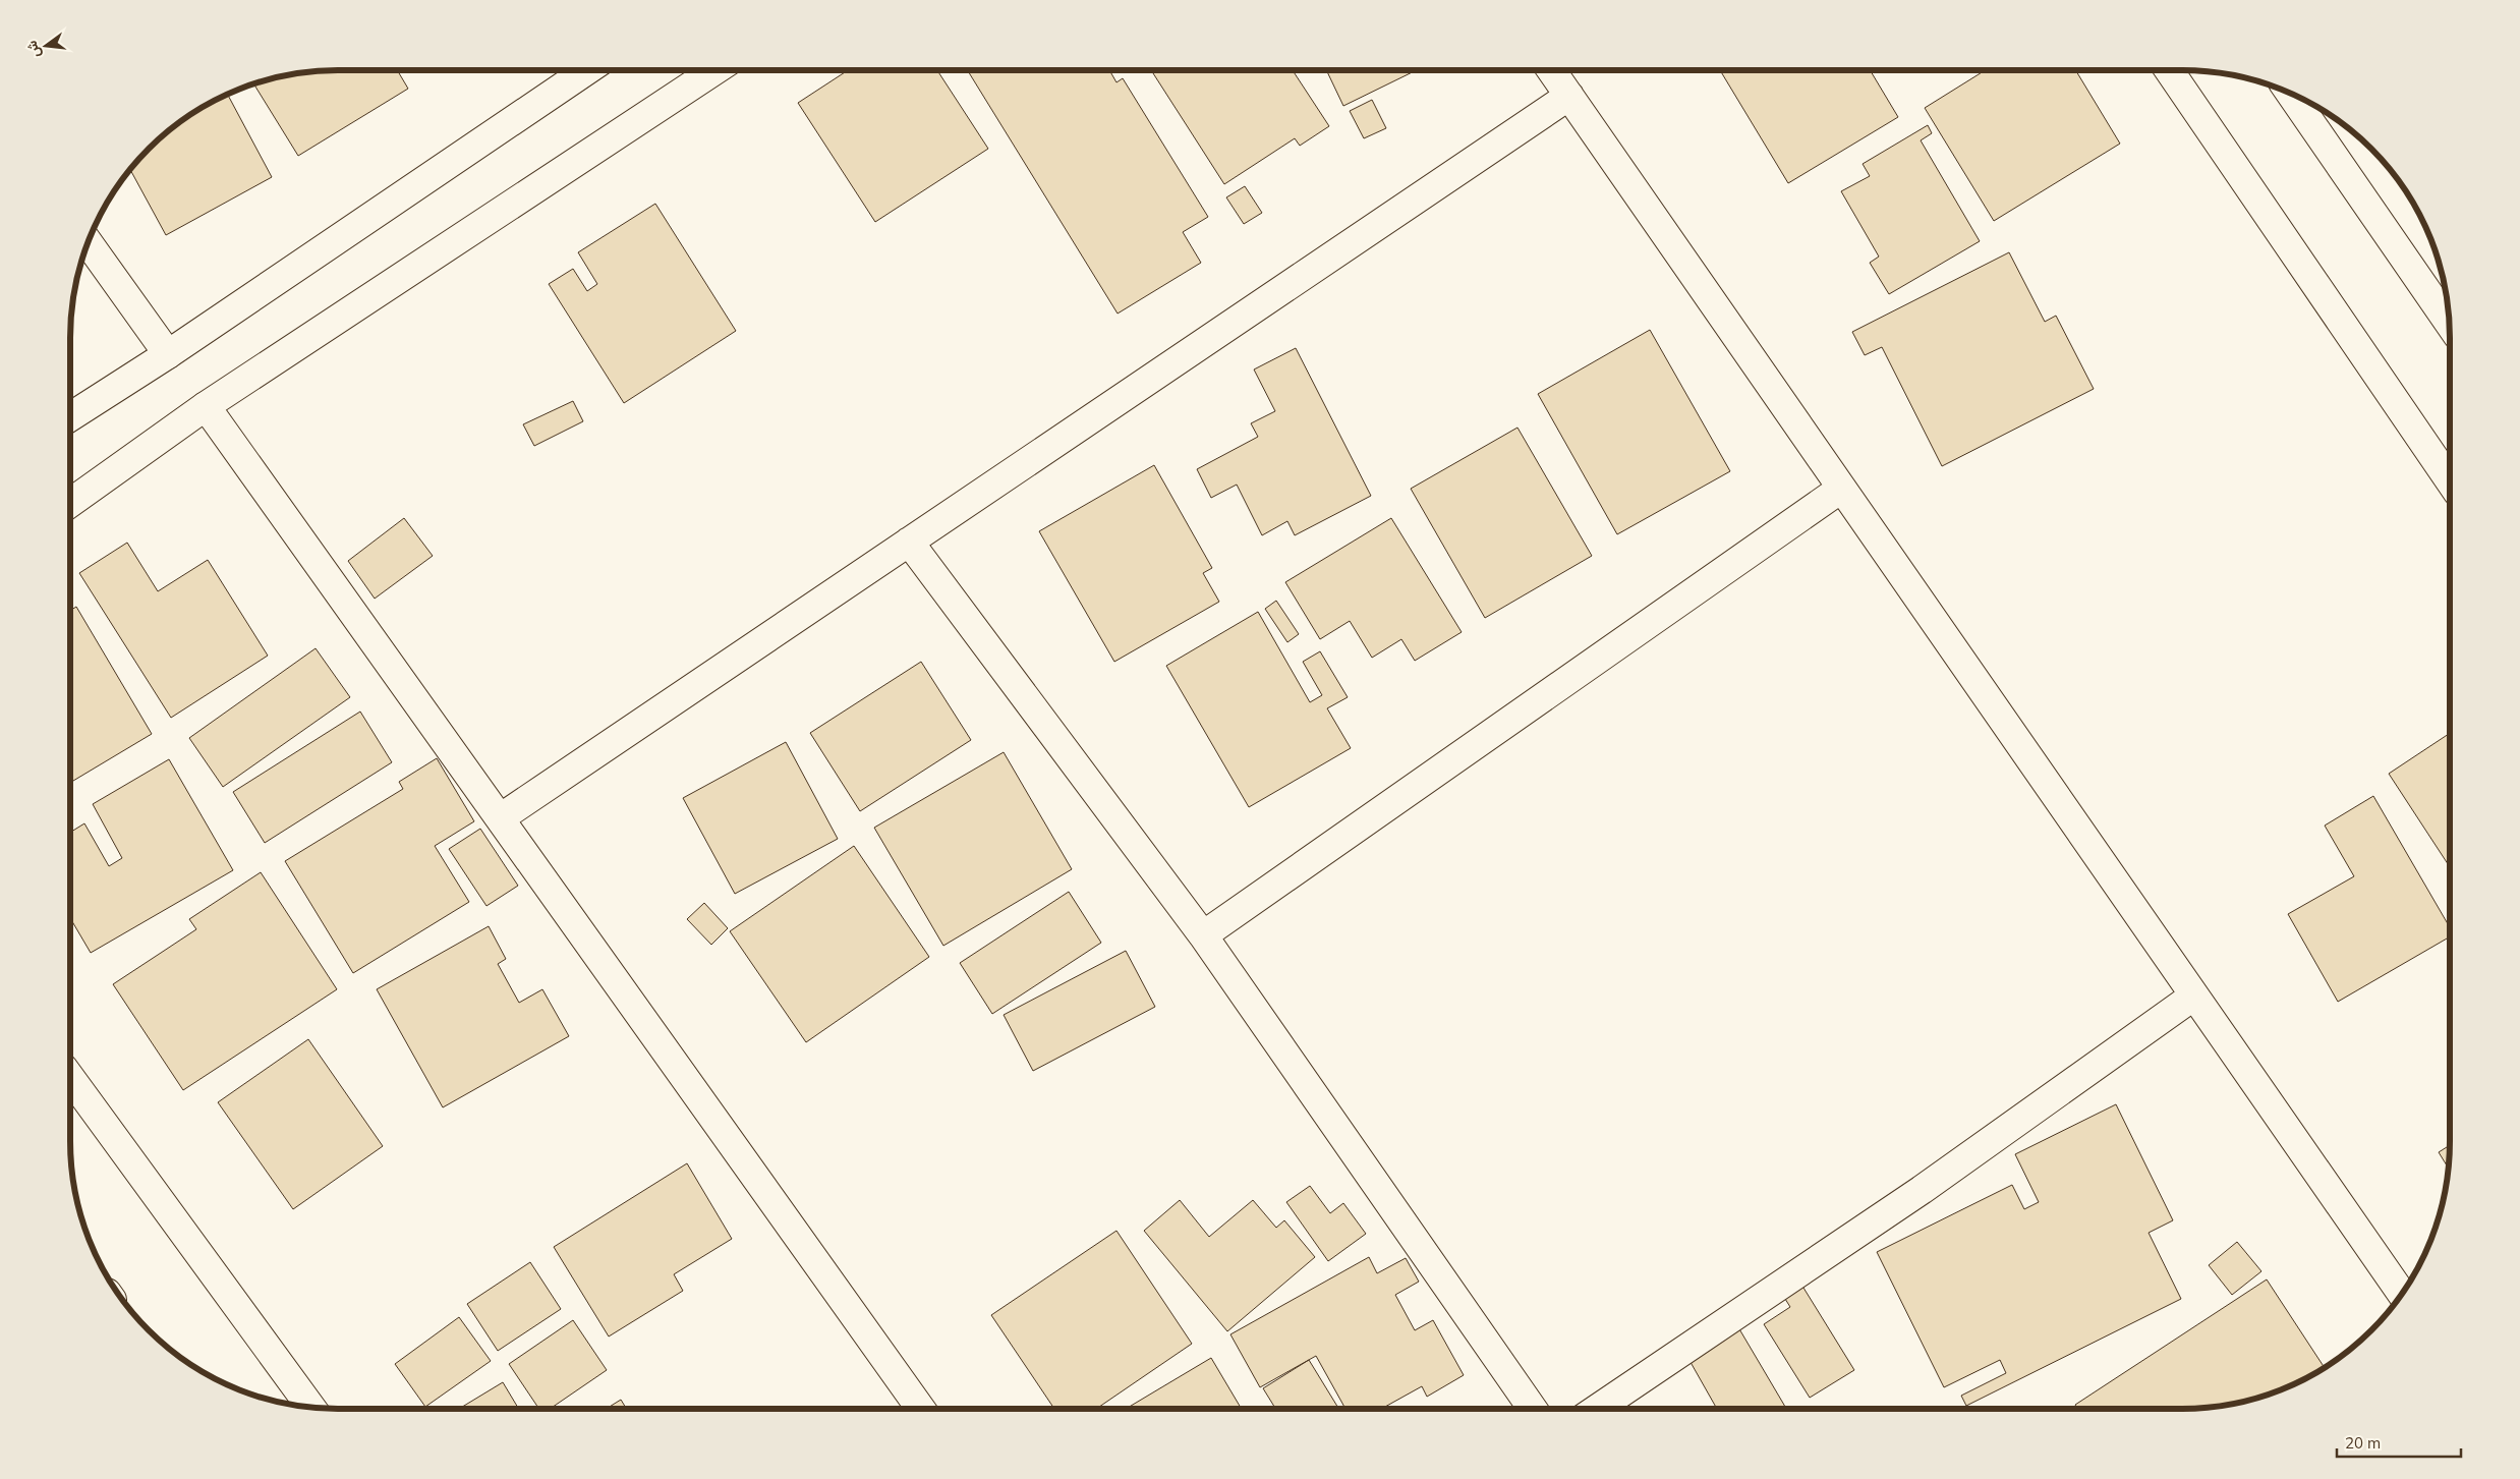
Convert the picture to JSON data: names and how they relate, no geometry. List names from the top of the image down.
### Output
{
  "scale_bar": "20 m",
  "north": "left"
}
